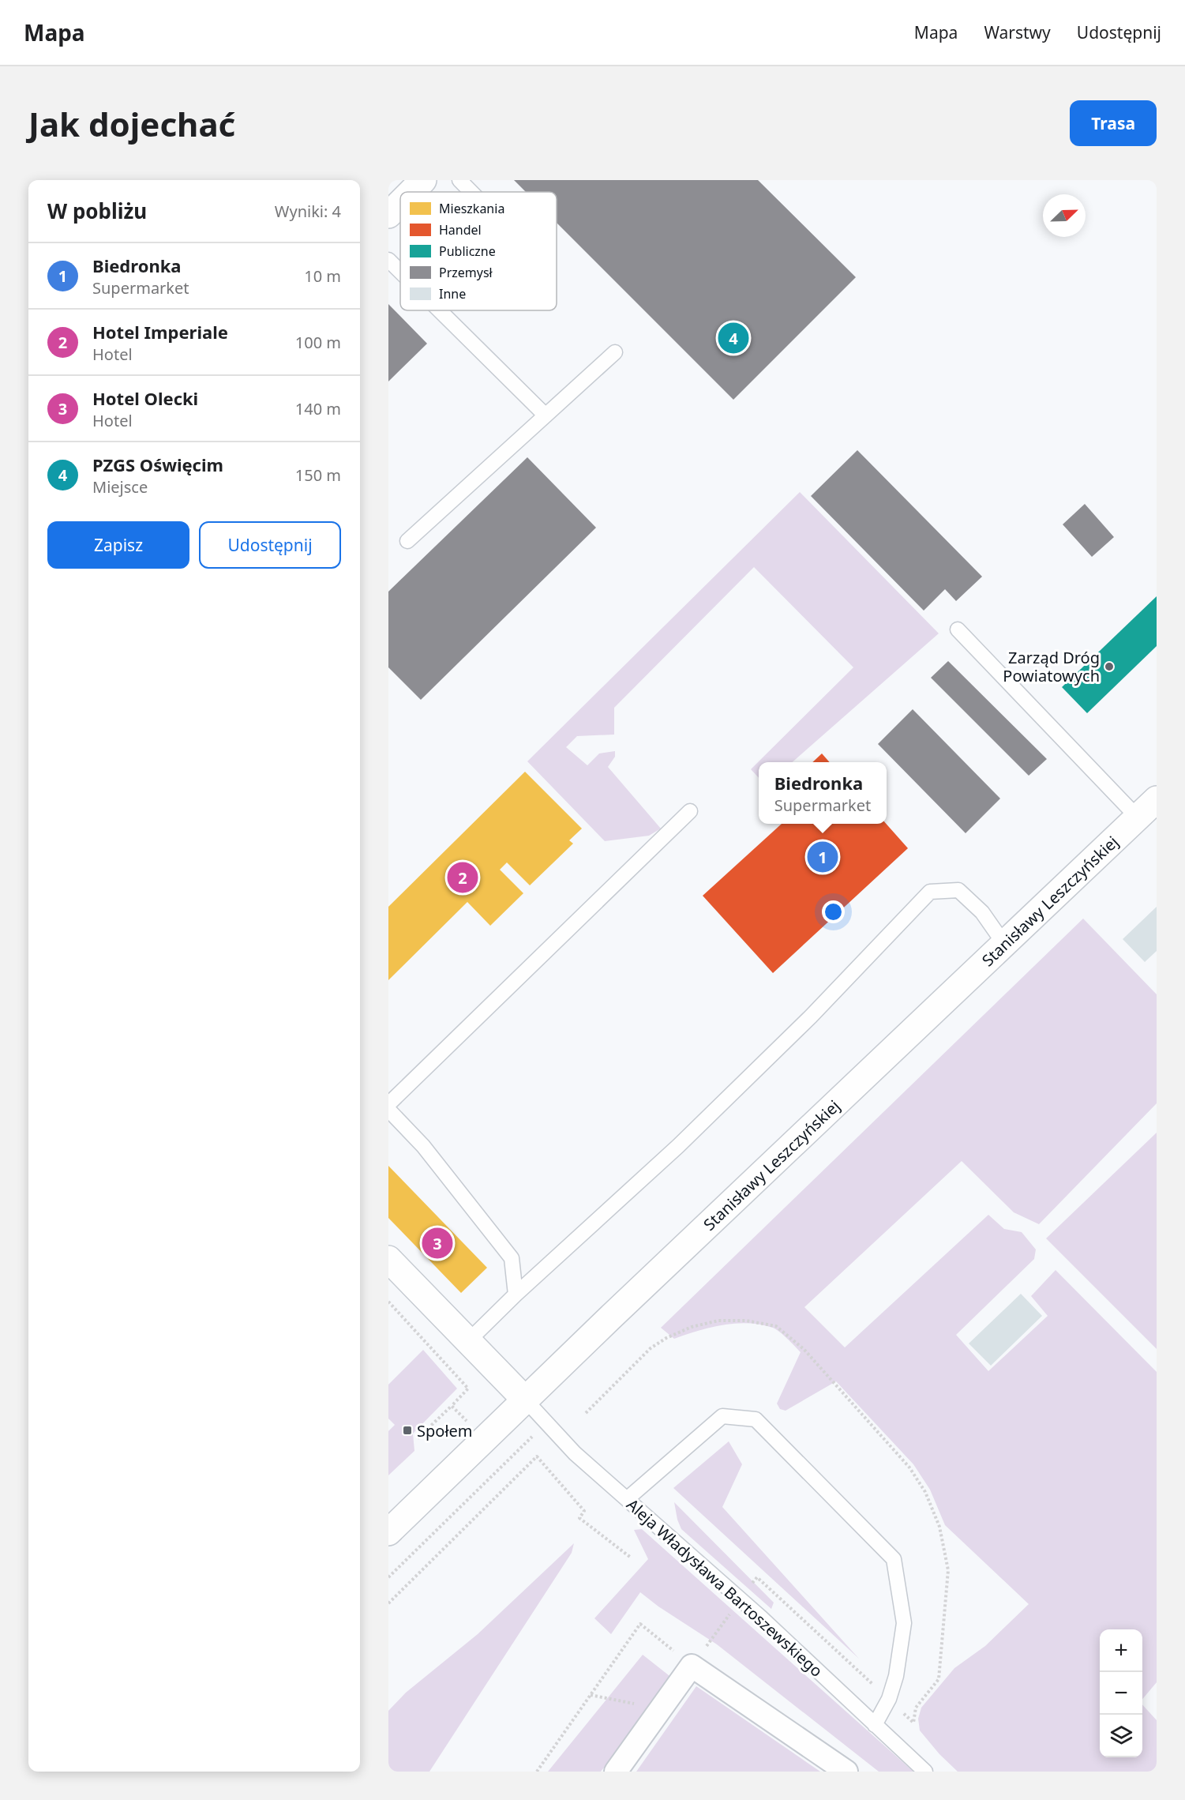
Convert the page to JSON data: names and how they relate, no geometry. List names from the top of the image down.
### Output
{
  "streets": {
    "street": ["Stanisławy Leszczyńskiej"],
    "lane": ["Aleja Władysława Bartoszewskiego"]
  },
  "crossings": [
    ["Stanisławy Leszczyńskiej", "Aleja Władysława Bartoszewskiego"]
  ],
  "places": {
    "other": ["Zarząd Dróg Powiatowych"],
    "transit": ["Społem"]
  },
  "legend": [
    "Mieszkania",
    "Handel",
    "Publiczne",
    "Przemysł",
    "Inne"
  ],
  "north": "top right",
  "page": {
    "header": "Mapa",
    "nav": ["Mapa", "Warstwy", "Udostępnij"],
    "buttons": [
      "Trasa",
      ["Zapisz", "Udostępnij"]
    ],
    "title": "Jak dojechać",
    "heading": ["W pobliżu", "Wyniki: 4"],
    "list": [
      {
        "mark": "1",
        "name": "Biedronka",
        "note": "Supermarket",
        "value": "10 m"
      },
      {
        "mark": "2",
        "name": "Hotel Imperiale",
        "note": "Hotel",
        "value": "100 m"
      },
      {
        "mark": "3",
        "name": "Hotel Olecki",
        "note": "Hotel",
        "value": "140 m"
      },
      {
        "mark": "4",
        "name": "PZGS Oświęcim",
        "note": "Miejsce",
        "value": "150 m"
      }
    ],
    "pins": [
      "4",
      "1",
      "2",
      "3"
    ],
    "popup": ["Biedronka", "Supermarket"],
    "map_buttons": ["+", "−"]
  }
}
